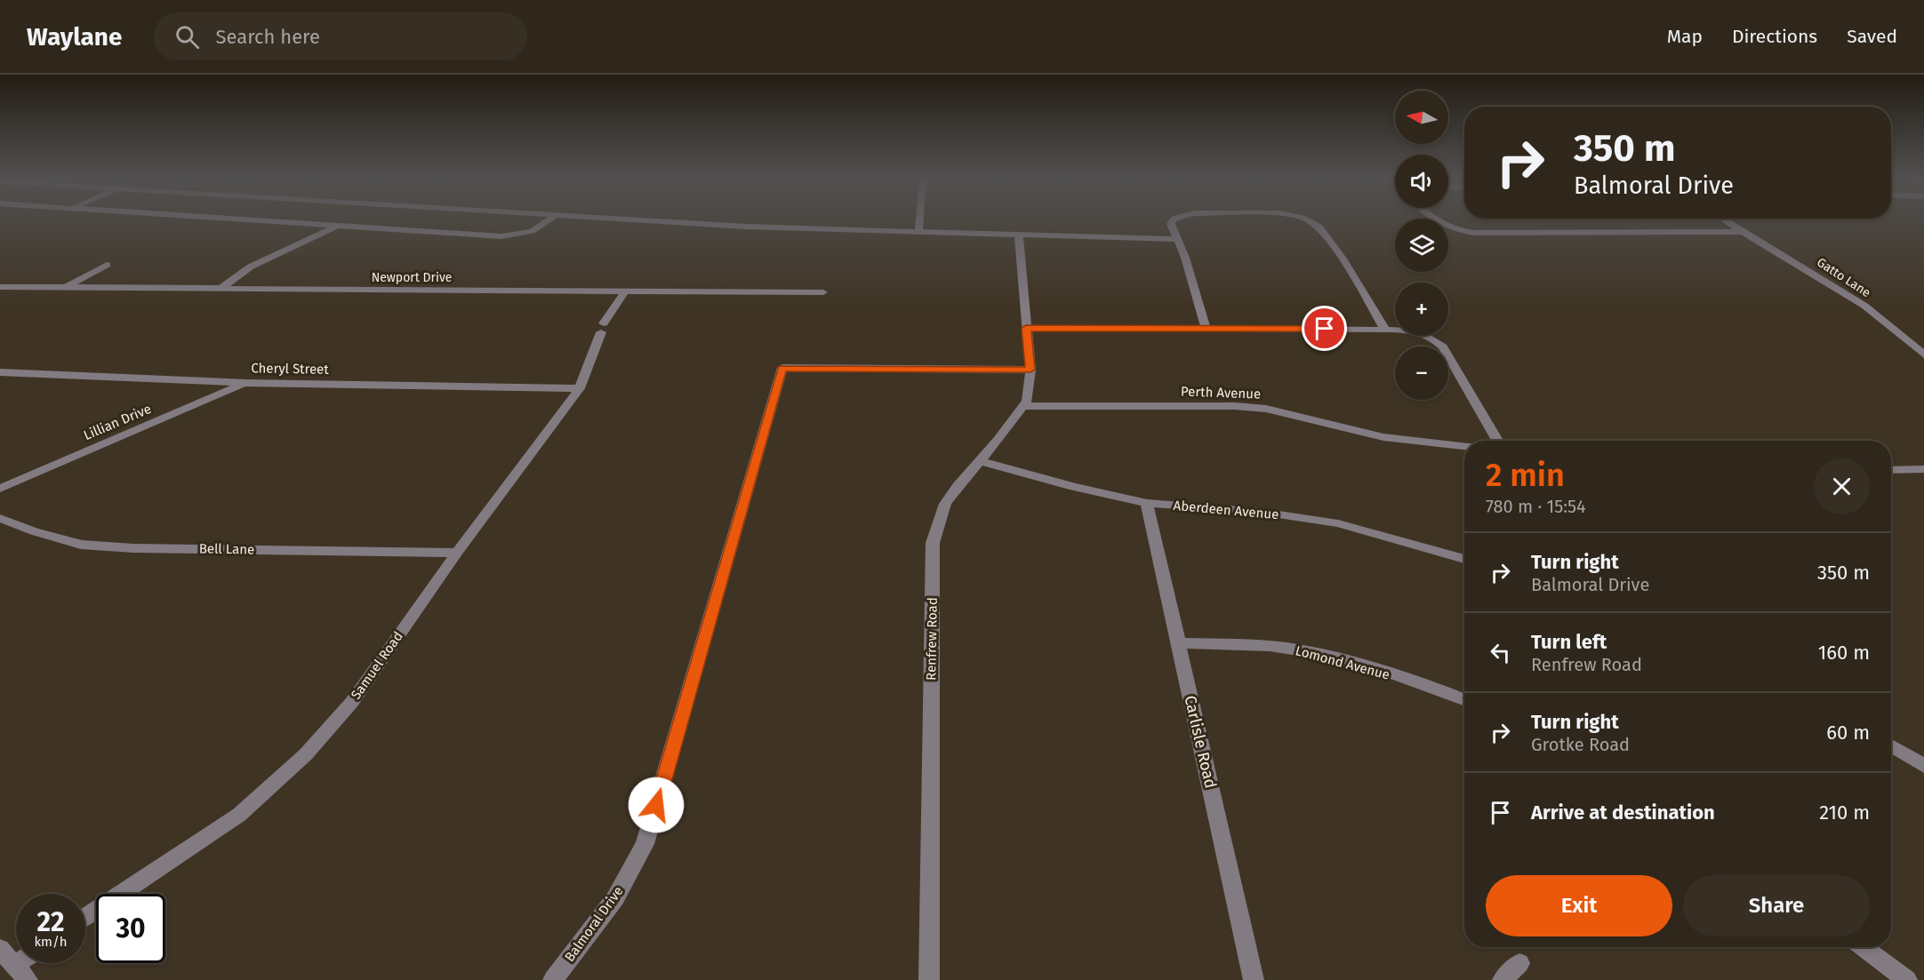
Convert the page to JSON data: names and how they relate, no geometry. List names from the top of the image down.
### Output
{
  "streets": {
    "street": [
      "Newport Drive",
      "Gatto Lane",
      "Cheryl Street",
      "Perth Avenue",
      "Lillian Drive",
      "Aberdeen Avenue",
      "Bell Lane",
      "Renfrew Road",
      "Lomond Avenue",
      "Samuel Road",
      "Carlisle Road",
      "Balmoral Drive"
    ]
  },
  "crossings": [
    ["Newport Drive", "Samuel Road"],
    ["Cheryl Street", "Lillian Drive"],
    ["Cheryl Street", "Samuel Road"],
    ["Perth Avenue", "Renfrew Road"],
    ["Aberdeen Avenue", "Renfrew Road"],
    ["Aberdeen Avenue", "Carlisle Road"],
    ["Bell Lane", "Samuel Road"],
    ["Renfrew Road", "Balmoral Drive"],
    ["Lomond Avenue", "Carlisle Road"]
  ],
  "north": "left",
  "page": {
    "header": "Waylane",
    "search": "Search here",
    "nav": ["Map", "Directions", "Saved"],
    "map_buttons": ["+", "−"],
    "turn": ["350 m", "Balmoral Drive"],
    "heading": ["2 min", "780 m · 15:54"],
    "list": [
      {
        "name": "Turn right",
        "note": "Balmoral Drive",
        "value": "350 m"
      },
      {
        "name": "Turn left",
        "note": "Renfrew Road",
        "value": "160 m"
      },
      {
        "name": "Turn right",
        "note": "Grotke Road",
        "value": "60 m"
      },
      {
        "name": "Arrive at destination",
        "value": "210 m"
      }
    ],
    "buttons": ["Exit", "Share"],
    "speed": "22 km/h",
    "limit": "30"
  }
}
